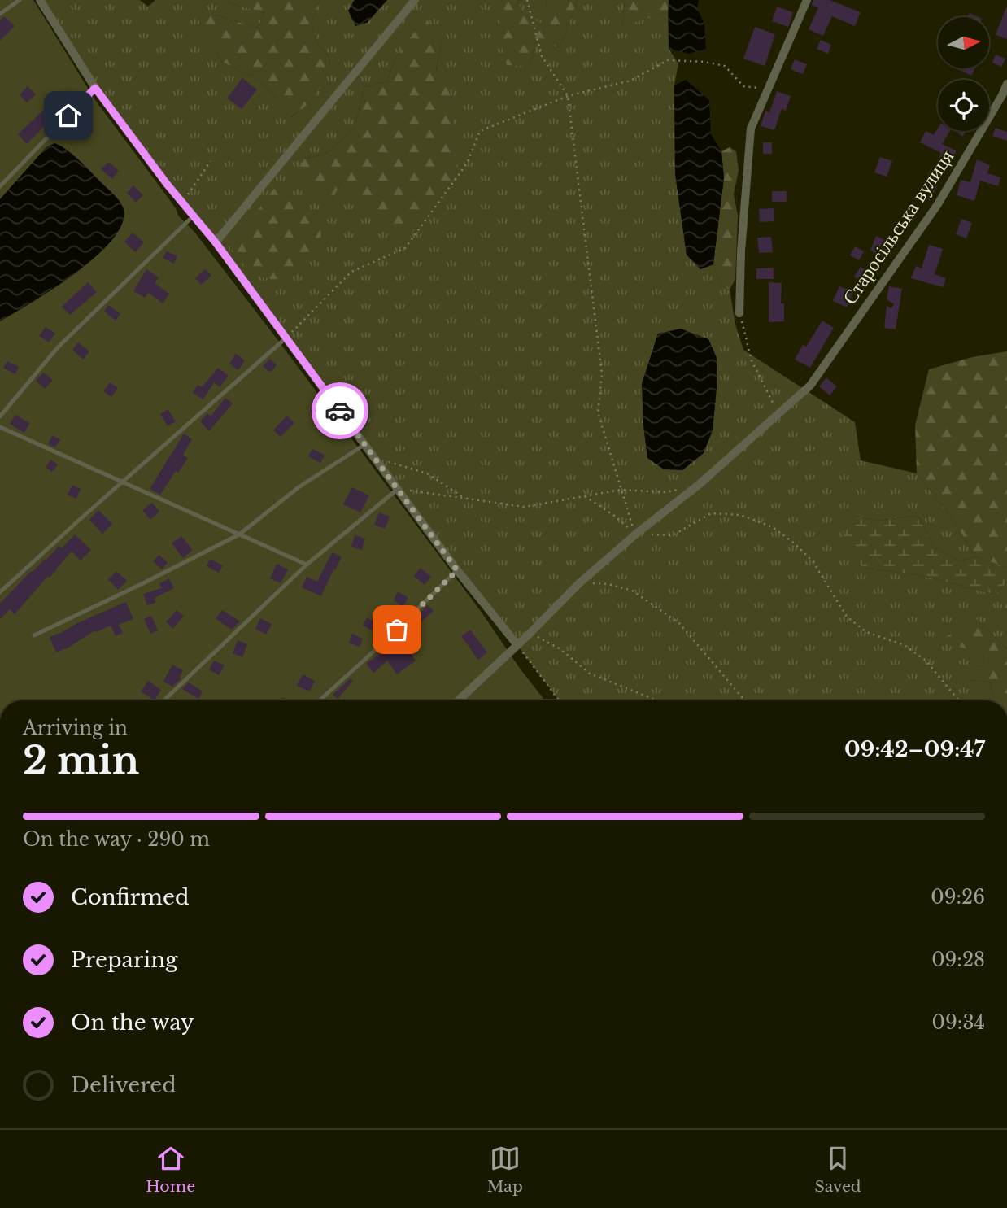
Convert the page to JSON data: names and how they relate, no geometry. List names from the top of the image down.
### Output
{
  "streets": {
    "street": ["Старосільська вулиця"]
  },
  "north": "right",
  "page": {
    "heading": ["2 min", "Arriving in", "09:42–09:47"],
    "bar": "On the way · 290 m",
    "list": [
      ["Confirmed", "09:26"],
      ["Preparing", "09:28"],
      ["On the way", "09:34"],
      "Delivered"
    ],
    "tabs": ["Home", "Map", "Saved"]
  }
}
